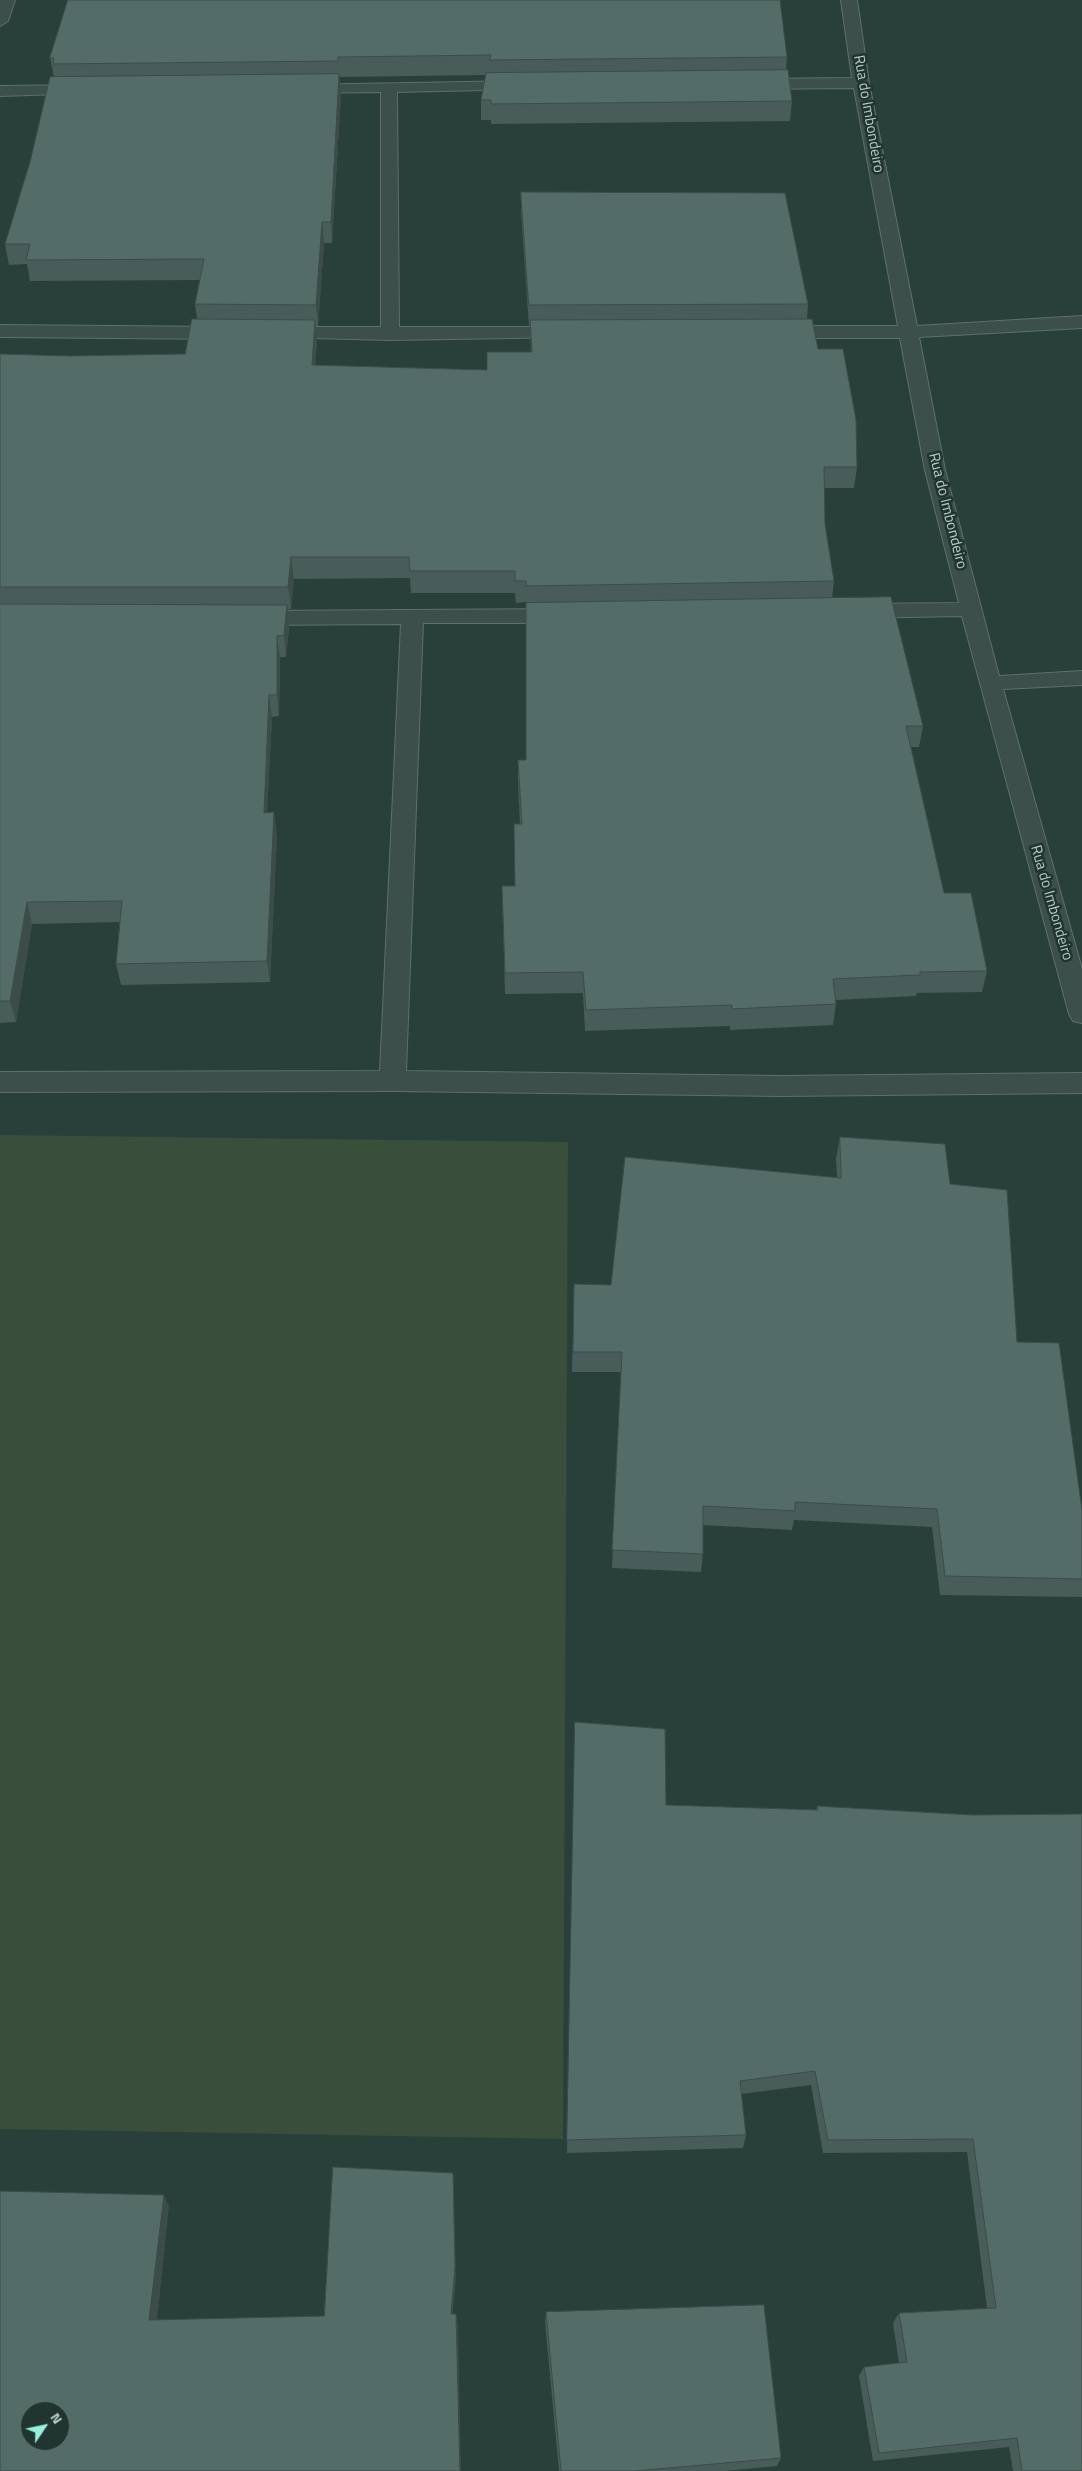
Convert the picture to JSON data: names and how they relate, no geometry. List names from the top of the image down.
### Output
{
  "streets": {
    "street": ["Rua do Imbondeiro"]
  },
  "north": "top right"
}
